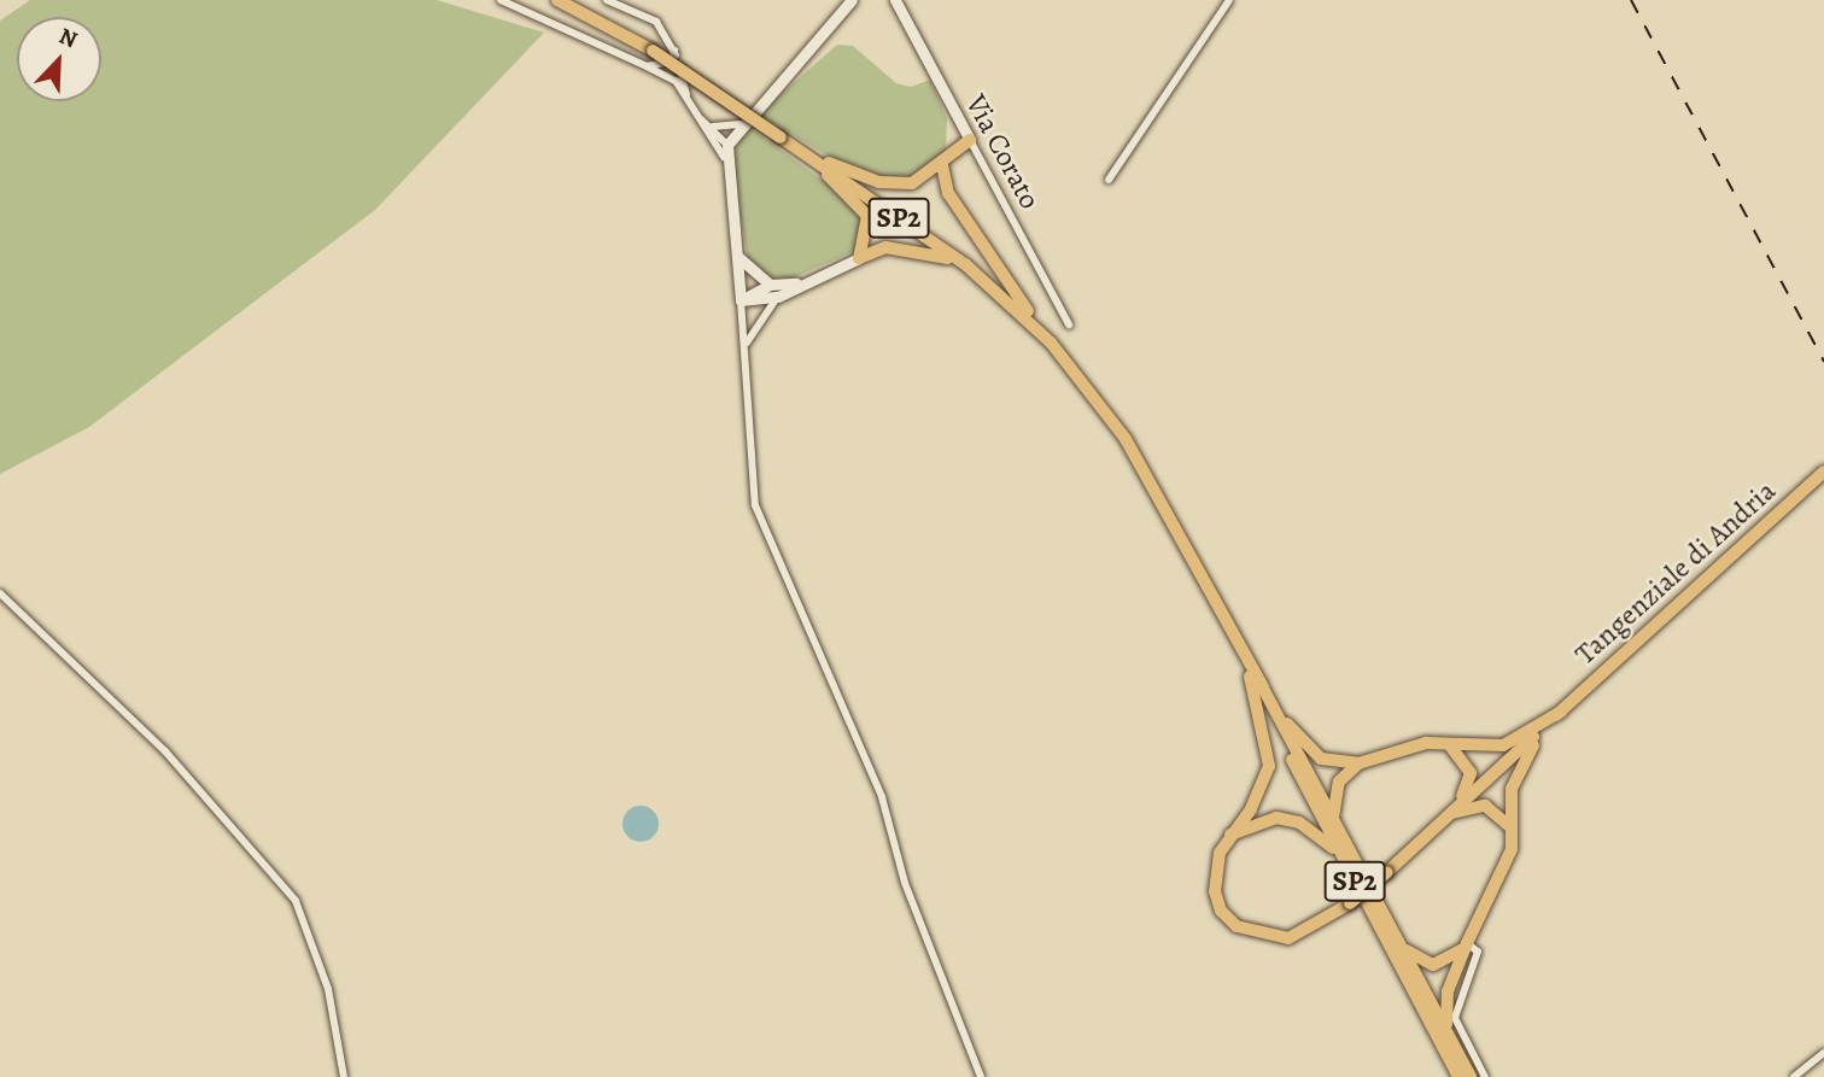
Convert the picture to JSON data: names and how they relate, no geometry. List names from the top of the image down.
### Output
{
  "streets": {
    "highway": ["SP2"],
    "main road": ["Via Corato", "Tangenziale di Andria"]
  },
  "north": "top right"
}
